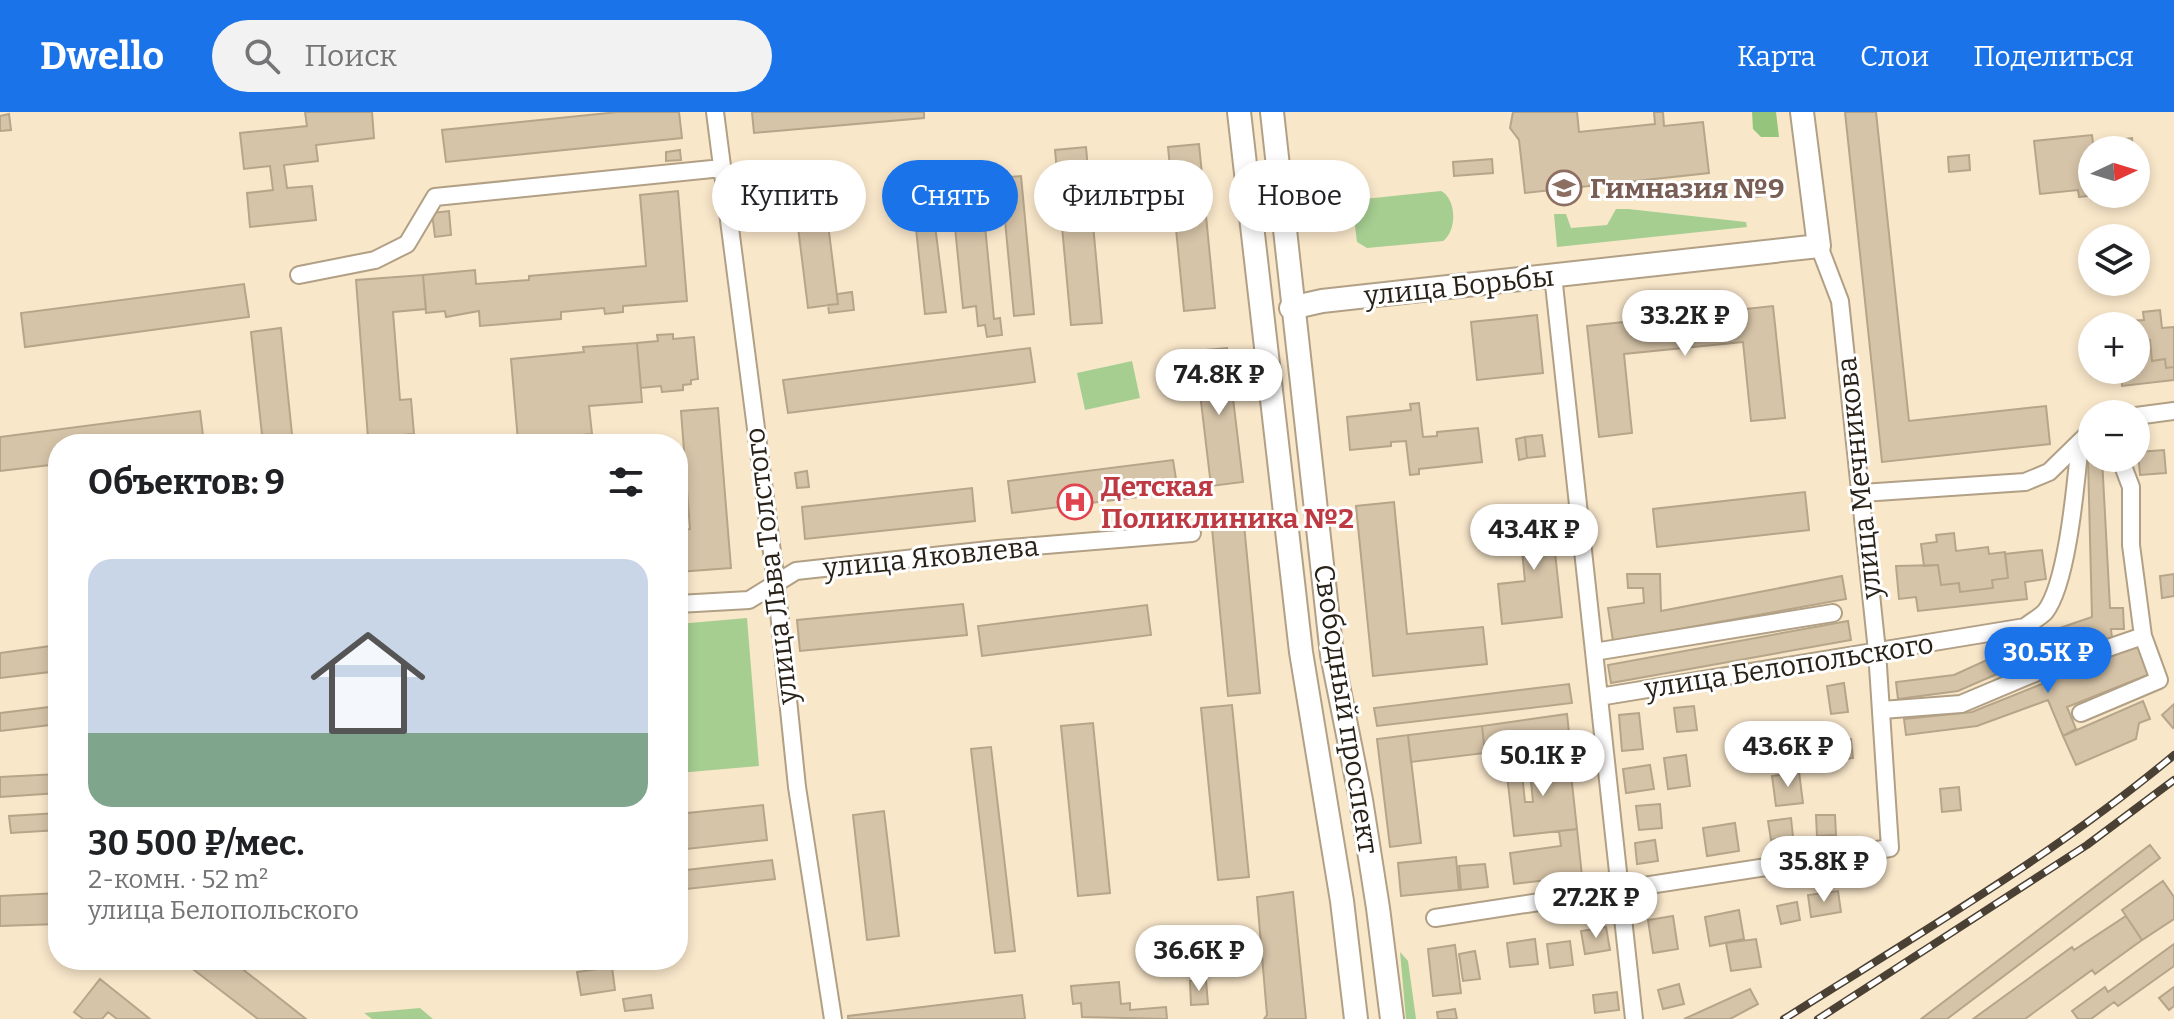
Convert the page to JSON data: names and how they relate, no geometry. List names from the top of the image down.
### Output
{
  "streets": {
    "main road": ["улица Борьбы", "улица Мечникова", "Свободный проспект"],
    "street": ["улица Яковлева", "улица Льва Толстого", "улица Белопольского"]
  },
  "crossings": [
    ["улица Борьбы", "улица Мечникова"],
    ["улица Борьбы", "Свободный проспект"],
    ["улица Мечникова", "улица Белопольского"],
    ["улица Яковлева", "улица Льва Толстого"]
  ],
  "places": {
    "school or university": ["Гимназия №9"],
    "hospital": ["Детская Поликлиника №2"]
  },
  "north": "right",
  "page": {
    "header": "Dwello",
    "search": "Поиск",
    "nav": ["Карта", "Слои", "Поделиться"],
    "map_buttons": ["+", "−"],
    "chip": [
      "Купить",
      "Снять",
      "Фильтры",
      "Новое"
    ],
    "price": [
      "33.2K ₽",
      "74.8K ₽",
      "43.4K ₽",
      "30.5K ₽",
      "43.6K ₽",
      "50.1K ₽",
      "35.8K ₽",
      "27.2K ₽",
      "36.6K ₽"
    ],
    "heading": "Объектов: 9",
    "list": [
      {
        "name": "30 500 ₽/мес.",
        "note": "2-комн. · 52 m² · улица Белопольского"
      }
    ]
  }
}
